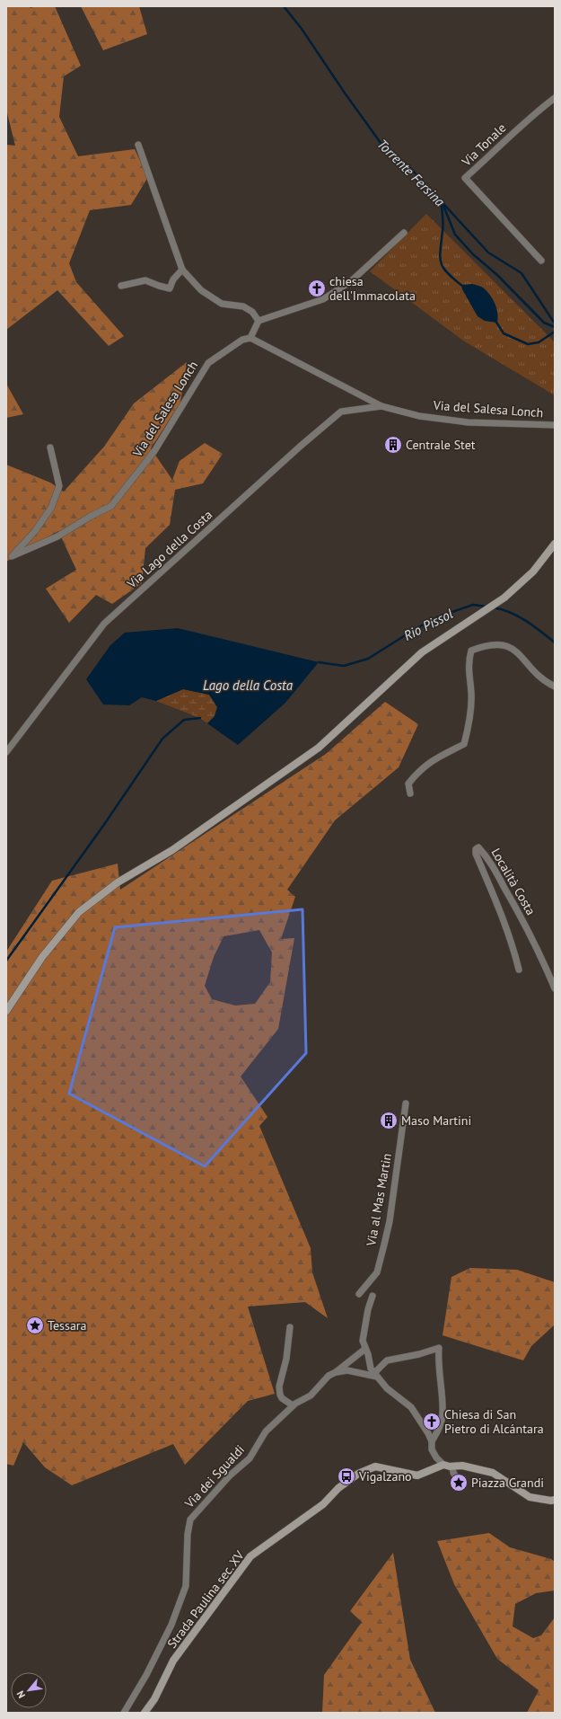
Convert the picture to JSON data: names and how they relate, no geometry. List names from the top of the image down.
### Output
{
  "streets": {
    "main road": ["Strada Paulina sec. XV"],
    "street": [
      "Via Tonale",
      "Via del Salesa Lonch",
      "Via Lago della Costa",
      "Località Costa",
      "Via al Mas Martin",
      "Via dei Sgualdi"
    ]
  },
  "crossings": [
    ["Via del Salesa Lonch", "Via Lago della Costa"]
  ],
  "water": ["Torrente Fersina", "Rio Pissol", "Lago della Costa"],
  "places": {
    "church": ["chiesa dell'Immacolata", "Chiesa di San Pietro di Alcántara"],
    "building": ["Centrale Stet", "Maso Martini"],
    "place": ["Tessara", "Piazza Grandi"],
    "bus stop": ["Vigalzano"]
  },
  "north": "bottom left"
}
